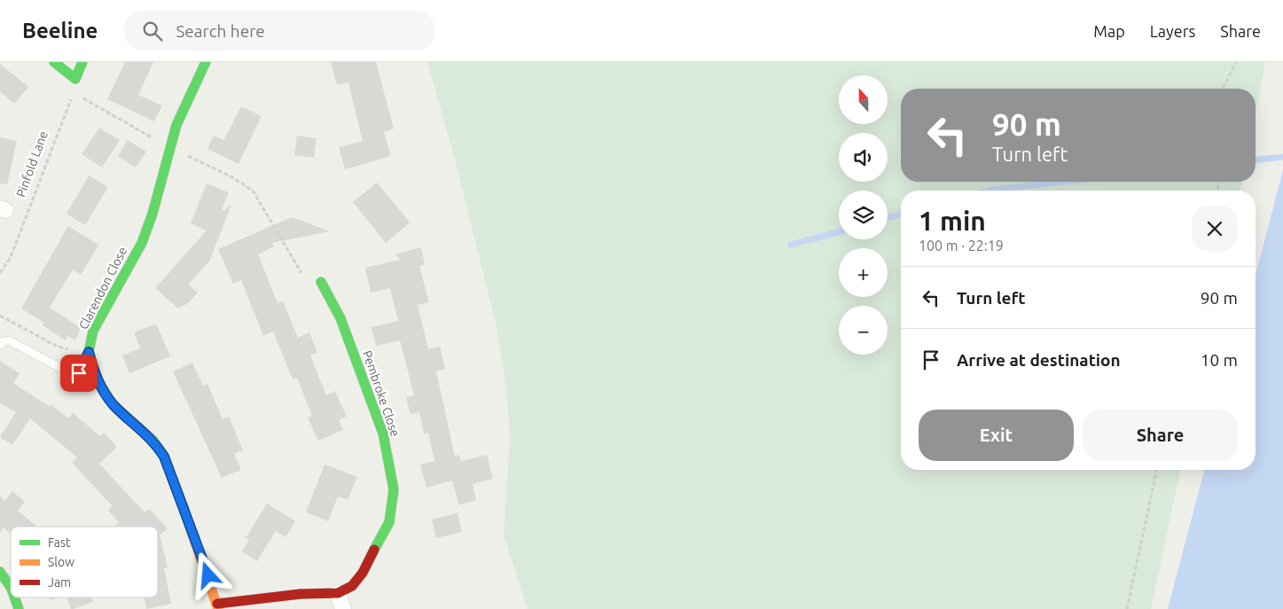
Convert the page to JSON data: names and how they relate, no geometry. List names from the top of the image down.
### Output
{
  "streets": {
    "street": ["Clarendon Close", "Pembroke Close"],
    "path": ["Pinfold Lane"]
  },
  "legend": ["Fast", "Slow", "Jam"],
  "north": "top",
  "page": {
    "header": "Beeline",
    "search": "Search here",
    "nav": ["Map", "Layers", "Share"],
    "map_buttons": ["+", "−"],
    "turn": ["90 m", "Turn left"],
    "heading": ["1 min", "100 m · 22:19"],
    "list": [
      {
        "name": "Turn left",
        "value": "90 m"
      },
      {
        "name": "Arrive at destination",
        "value": "10 m"
      }
    ],
    "buttons": ["Exit", "Share"]
  }
}
